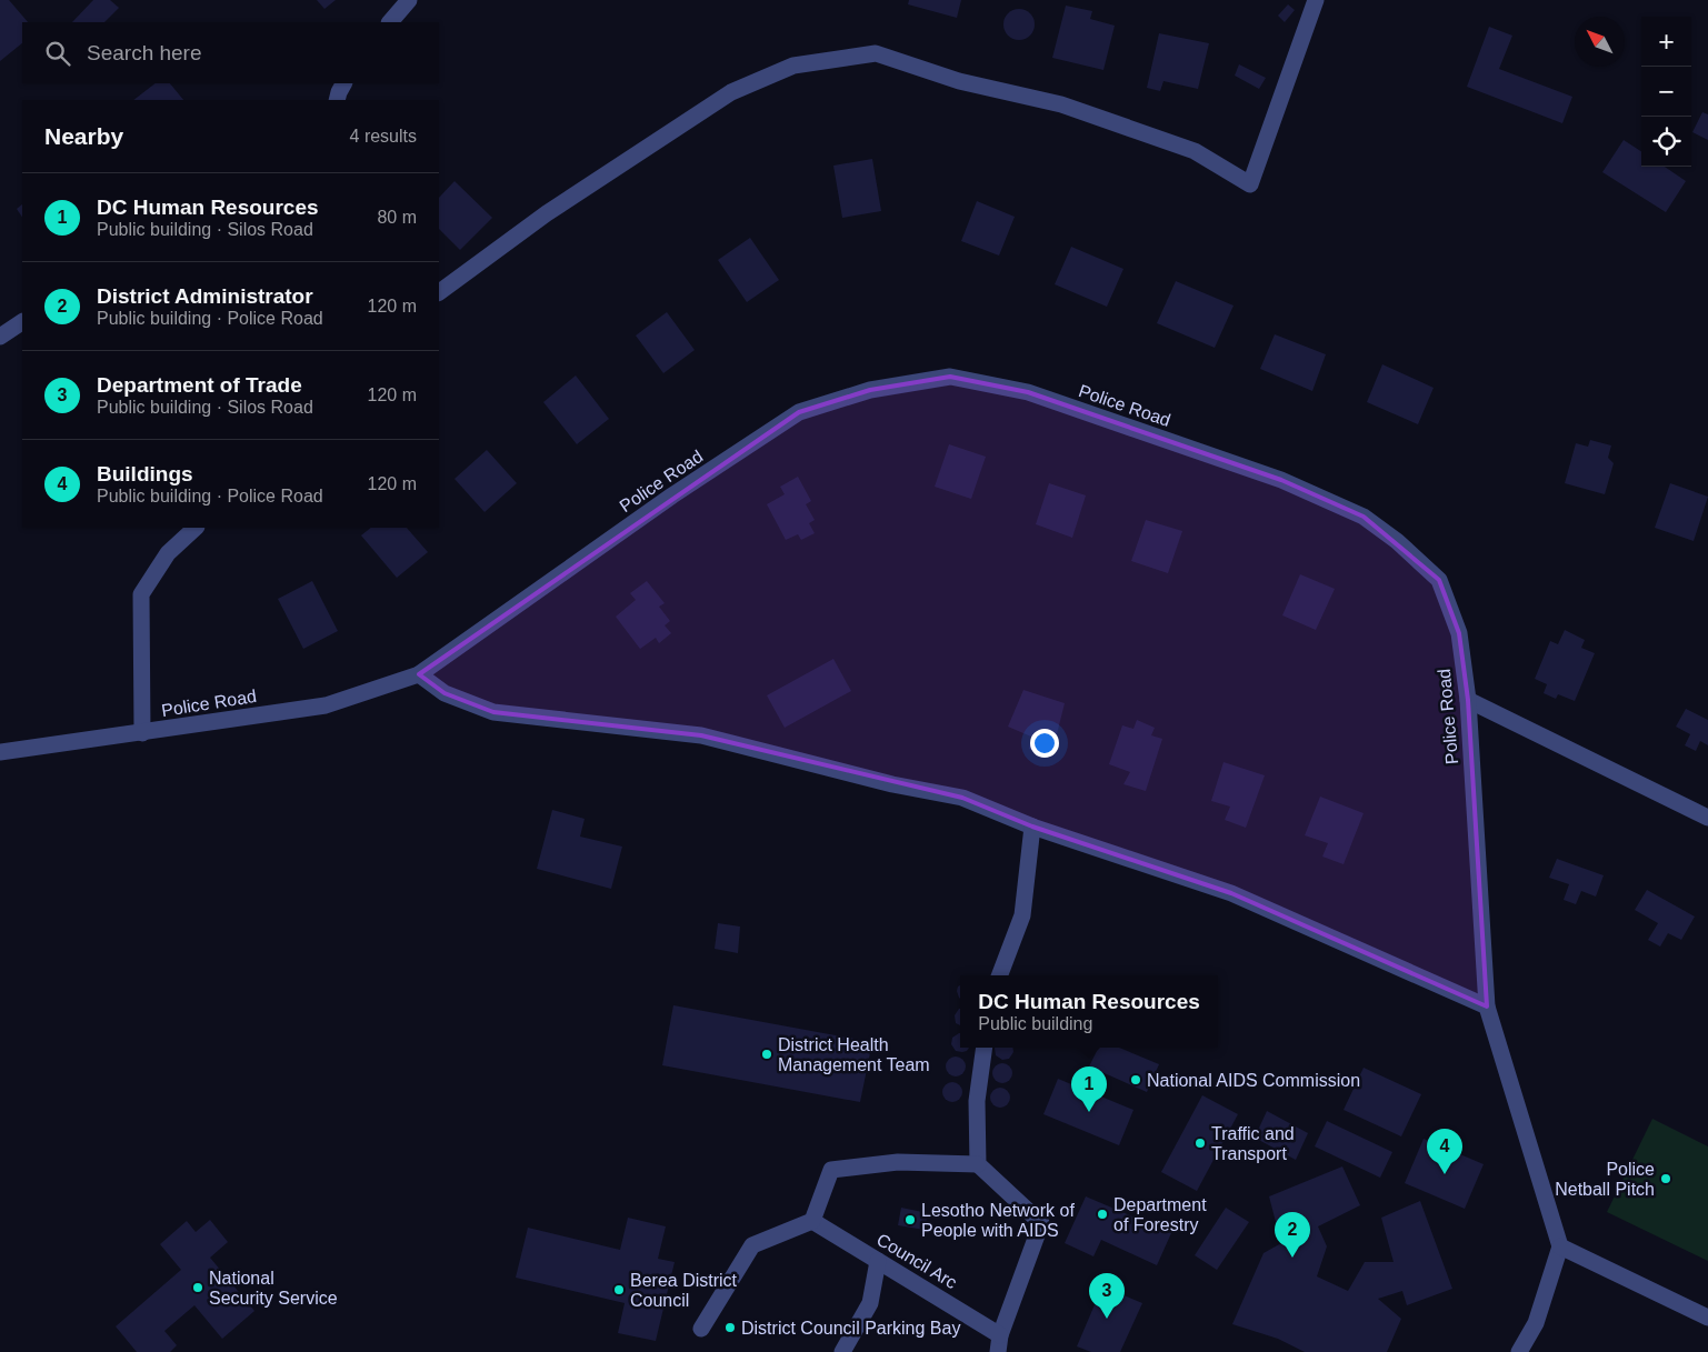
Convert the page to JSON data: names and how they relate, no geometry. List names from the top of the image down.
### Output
{
  "streets": {
    "street": ["Police Road", "Council Arc"]
  },
  "places": [
    "District Health Management Team",
    "National AIDS Commission",
    "Traffic and Transport",
    "Police Netball Pitch",
    "Department of Forestry",
    "Lesotho Network of People with AIDS",
    "National Security Service",
    "Berea District Council",
    "District Council Parking Bay"
  ],
  "north": "top left",
  "page": {
    "map_buttons": ["+", "−"],
    "search": "Search here",
    "heading": ["Nearby", "4 results"],
    "list": [
      {
        "mark": "1",
        "name": "DC Human Resources",
        "note": "Public building · Silos Road",
        "value": "80 m"
      },
      {
        "mark": "2",
        "name": "District Administrator",
        "note": "Public building · Police Road",
        "value": "120 m"
      },
      {
        "mark": "3",
        "name": "Department of Trade",
        "note": "Public building · Silos Road",
        "value": "120 m"
      },
      {
        "mark": "4",
        "name": "Buildings",
        "note": "Public building · Police Road",
        "value": "120 m"
      }
    ],
    "popup": ["DC Human Resources", "Public building"],
    "pins": [
      "1",
      "4",
      "2",
      "3"
    ]
  }
}
